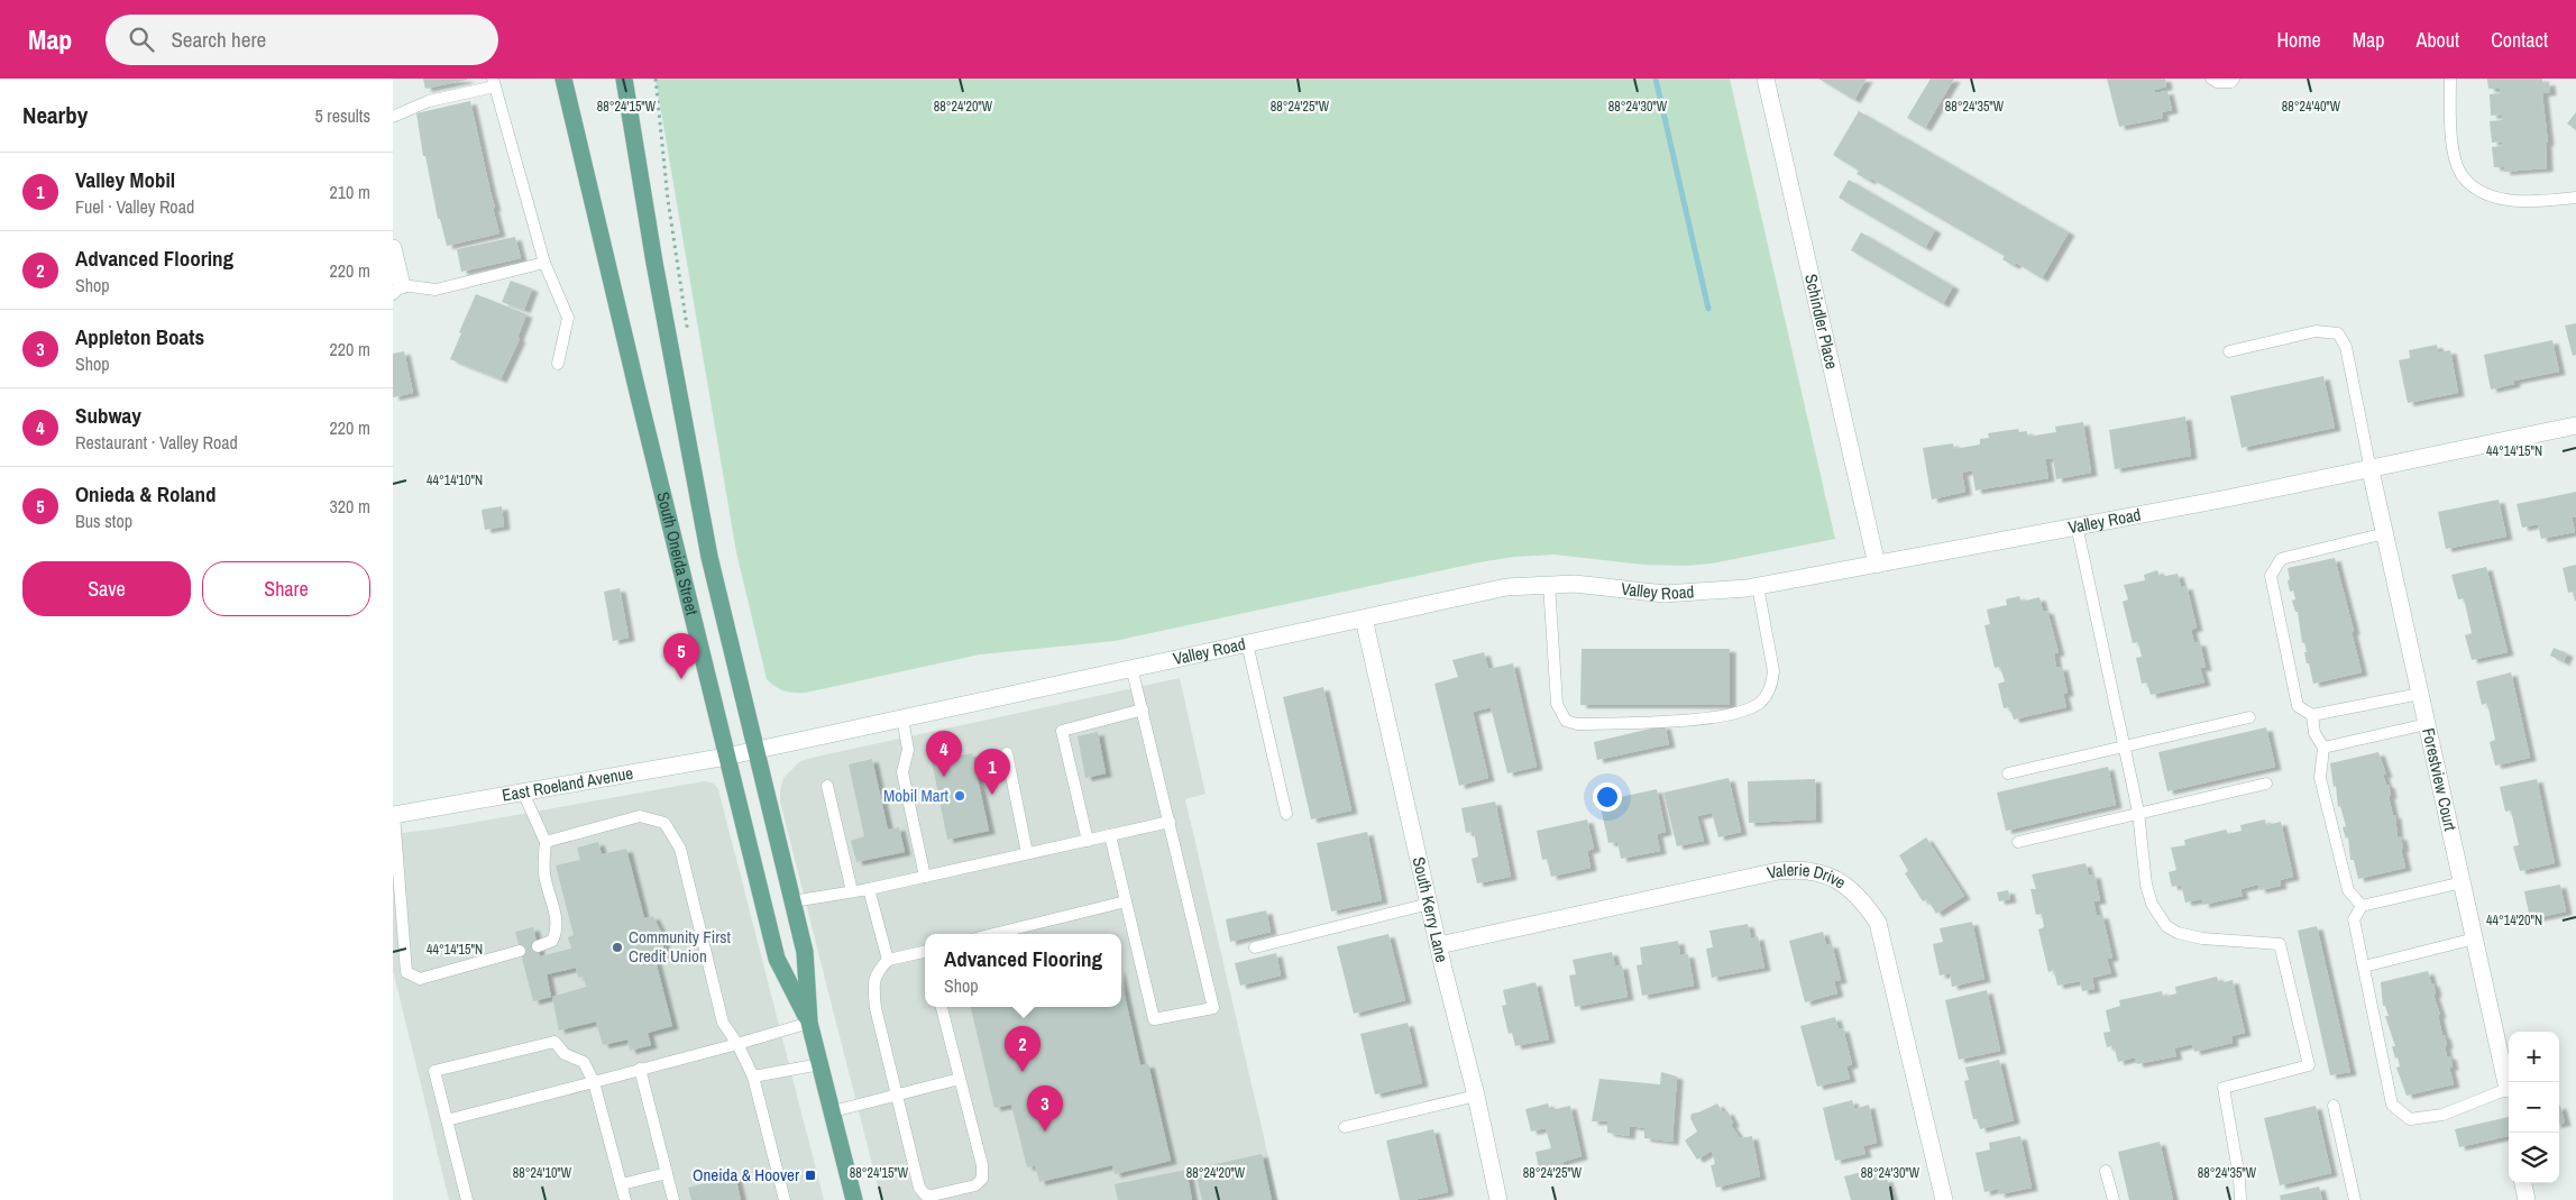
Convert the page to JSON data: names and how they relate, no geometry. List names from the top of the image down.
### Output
{
  "streets": {
    "main road": ["South Oneida Street"],
    "street": [
      "Schindler Place",
      "Valley Road",
      "Forestview Court",
      "East Roeland Avenue",
      "Valerie Drive",
      "South Kerry Lane"
    ]
  },
  "crossings": [
    ["Schindler Place", "Valley Road"],
    ["Valley Road", "South Oneida Street"],
    ["Valley Road", "Forestview Court"],
    ["Valley Road", "East Roeland Avenue"],
    ["Valley Road", "South Kerry Lane"],
    ["South Oneida Street", "East Roeland Avenue"],
    ["Valerie Drive", "South Kerry Lane"]
  ],
  "places": {
    "other": ["Mobil Mart", "Community First Credit Union"],
    "transit": ["Oneida & Hoover"]
  },
  "page": {
    "header": "Map",
    "search": "Search here",
    "nav": [
      "Home",
      "Map",
      "About",
      "Contact"
    ],
    "heading": ["Nearby", "5 results"],
    "list": [
      {
        "mark": "1",
        "name": "Valley Mobil",
        "note": "Fuel · Valley Road",
        "value": "210 m"
      },
      {
        "mark": "2",
        "name": "Advanced Flooring",
        "note": "Shop",
        "value": "220 m"
      },
      {
        "mark": "3",
        "name": "Appleton Boats",
        "note": "Shop",
        "value": "220 m"
      },
      {
        "mark": "4",
        "name": "Subway",
        "note": "Restaurant · Valley Road",
        "value": "220 m"
      },
      {
        "mark": "5",
        "name": "Onieda & Roland",
        "note": "Bus stop",
        "value": "320 m"
      }
    ],
    "buttons": ["Save", "Share"],
    "pins": [
      "5",
      "4",
      "1",
      "2",
      "3"
    ],
    "popup": ["Advanced Flooring", "Shop"],
    "map_buttons": ["+", "−"]
  },
  "coordinates": [
    "88°24'15\"W",
    "88°24'20\"W",
    "88°24'25\"W",
    "88°24'30\"W",
    "88°24'35\"W",
    "88°24'40\"W",
    "44°14'15\"N",
    "44°14'10\"N",
    "44°14'20\"N",
    "88°24'10\"W"
  ]
}
